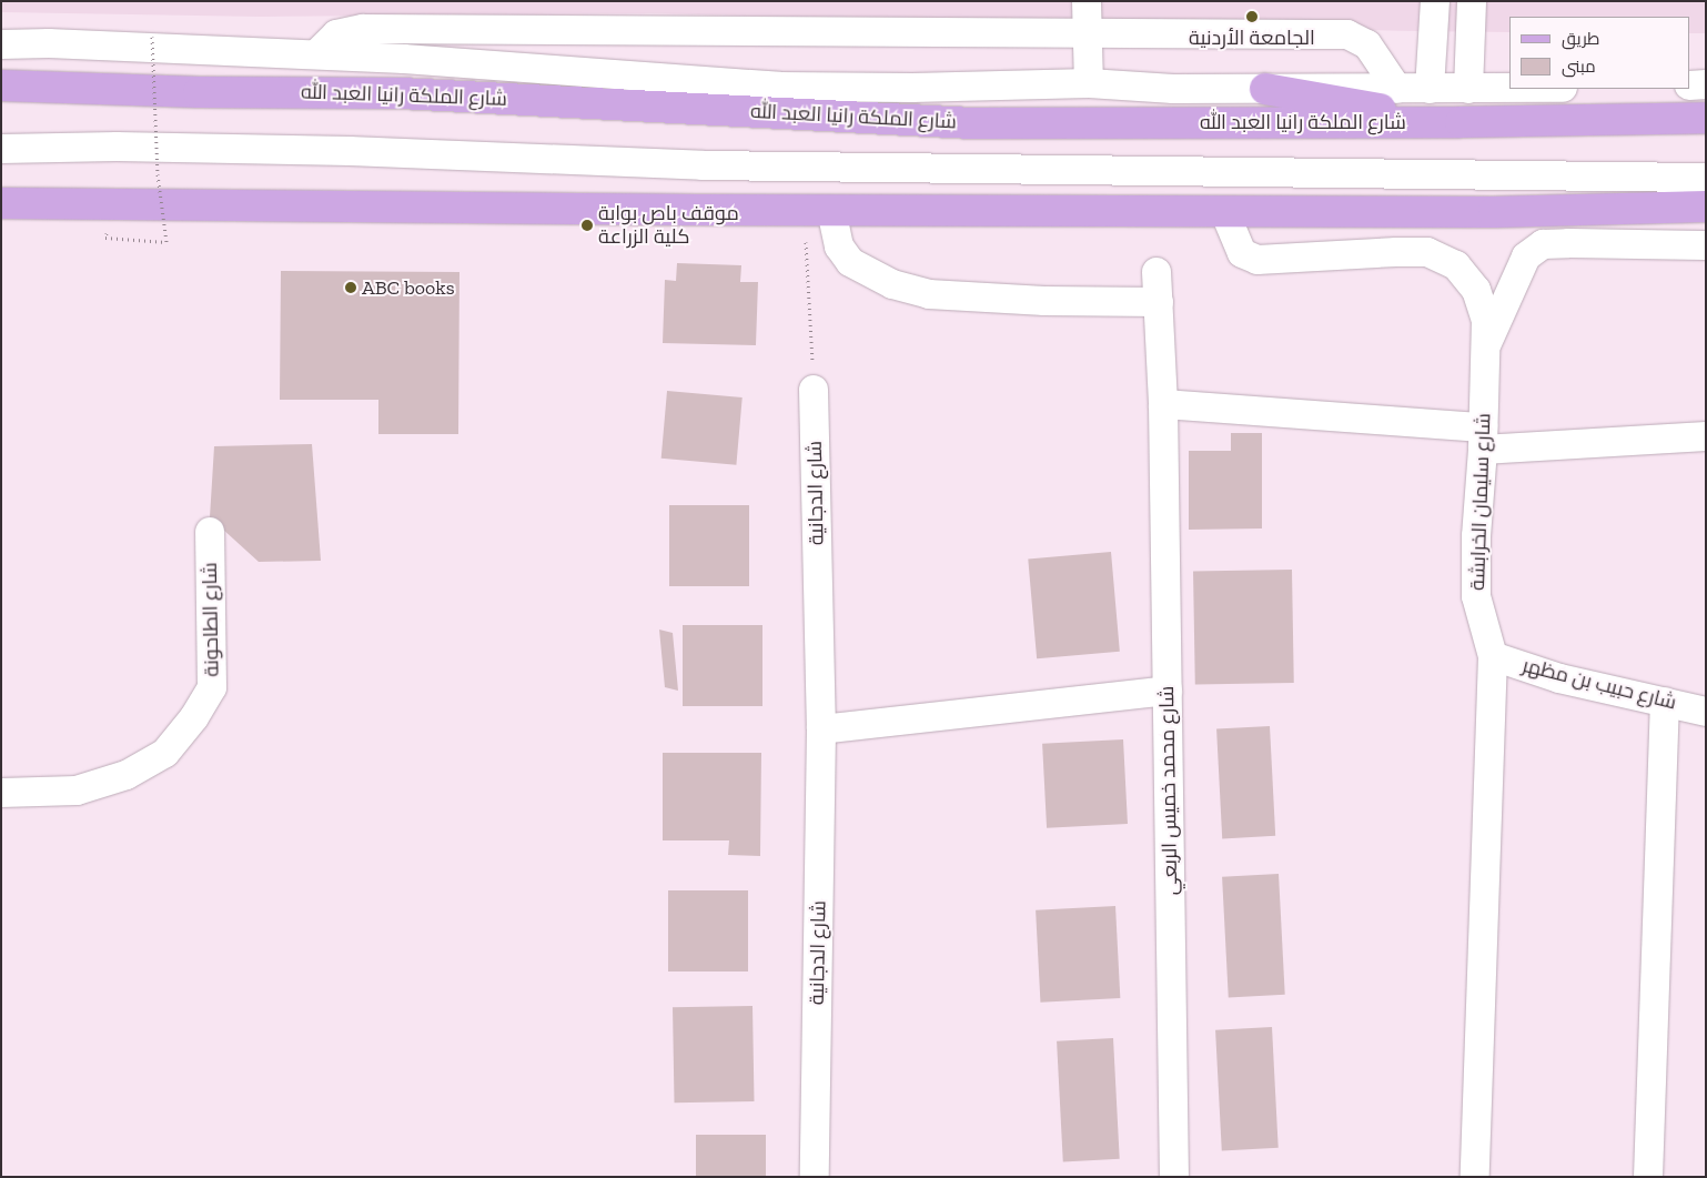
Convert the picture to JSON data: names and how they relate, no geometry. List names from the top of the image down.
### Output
{
  "streets": {
    "main road": ["شارع الملكة رانيا العبد الله"],
    "street": [
      "شارع الدجانية",
      "شارع سليمان الخرابشة",
      "شارع الطاحونة",
      "شارع حبيب بن مظهر",
      "شارع محمد خميس الربعي"
    ]
  },
  "crossings": [
    ["شارع سليمان الخرابشة", "شارع حبيب بن مظهر"]
  ],
  "places": ["الجامعة الأردنية", "موقف باص بوابة كلية الزراعة", "ABC books"],
  "legend": ["طريق", "مبنى"]
}
